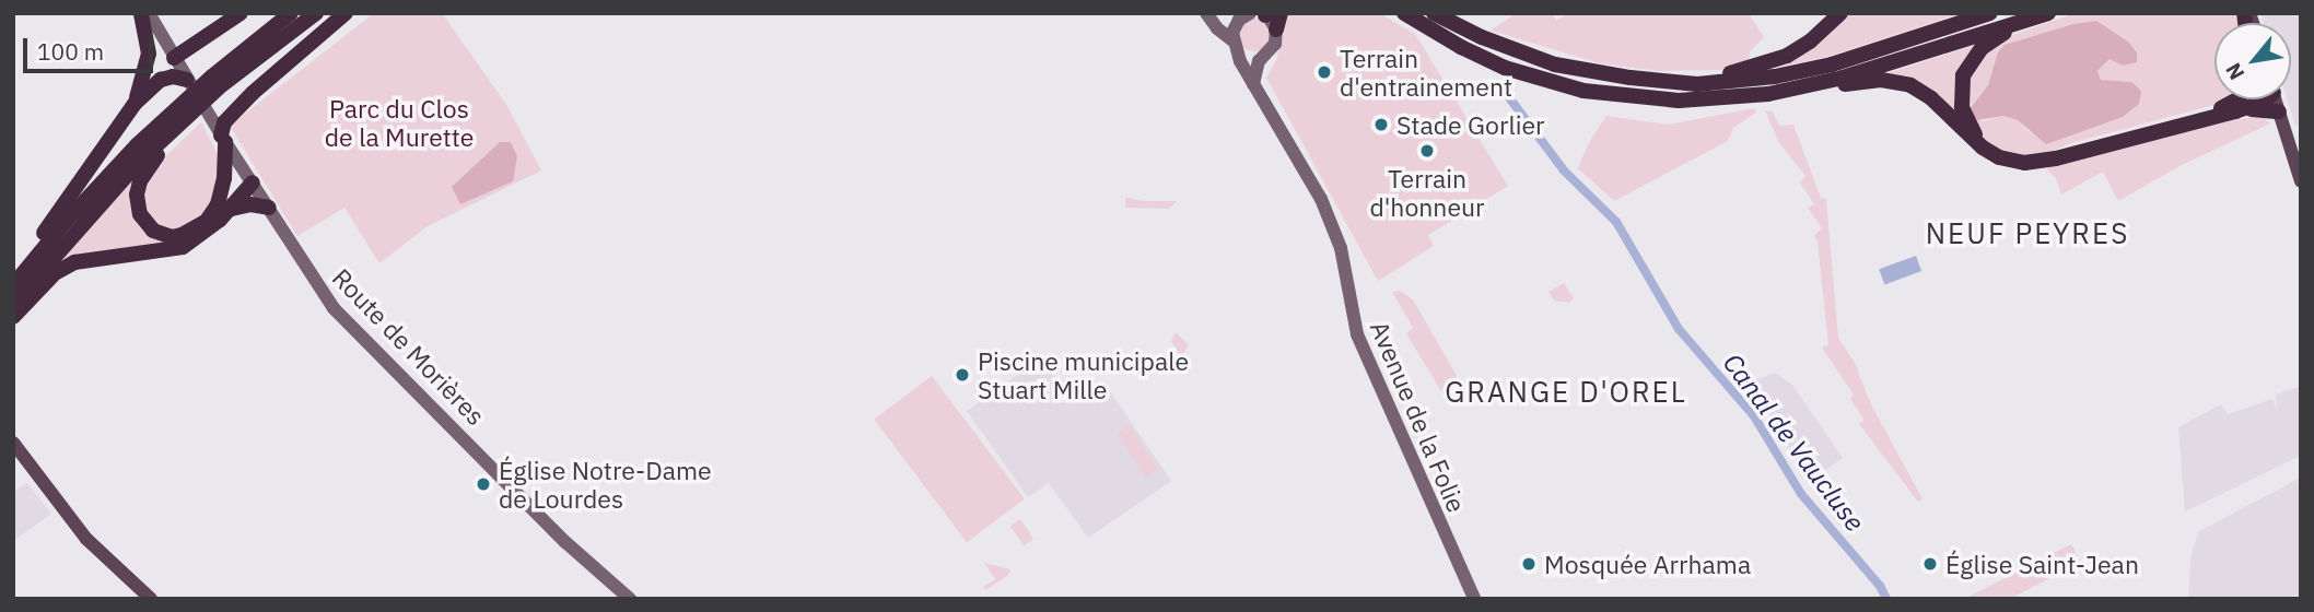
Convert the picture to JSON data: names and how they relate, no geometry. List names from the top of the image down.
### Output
{
  "streets": {
    "main road": ["Route de Morières", "Avenue de la Folie"]
  },
  "districts": ["NEUF PEYRES", "GRANGE D'OREL"],
  "water": ["Canal de Vaucluse"],
  "parks": ["Parc du Clos de la Murette"],
  "places": [
    "Terrain d'entrainement",
    "Stade Gorlier",
    "Terrain d'honneur",
    "Piscine municipale Stuart Mille",
    "Église Notre-Dame de Lourdes",
    "Mosquée Arrhama",
    "Église Saint-Jean"
  ],
  "scale_bar": "100 m",
  "north": "bottom left"
}
